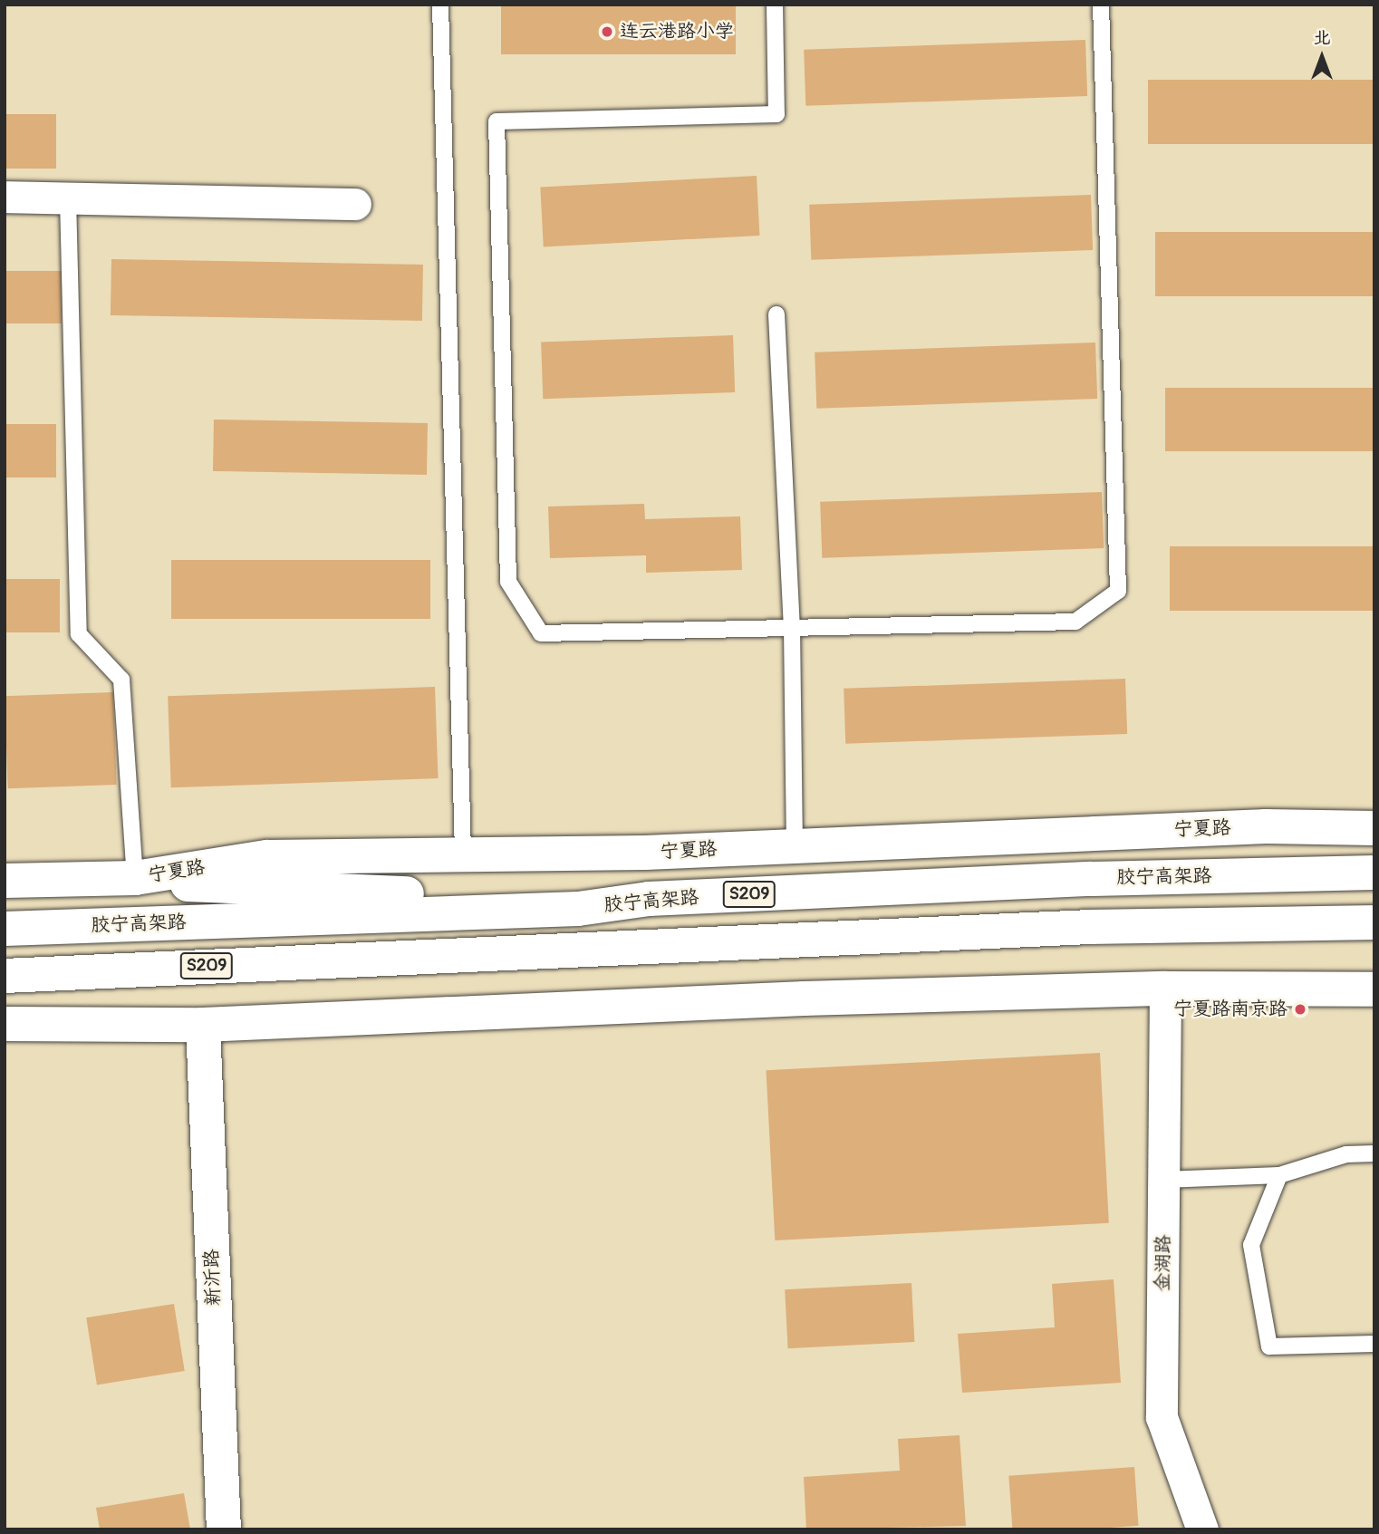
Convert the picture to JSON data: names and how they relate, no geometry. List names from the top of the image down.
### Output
{
  "streets": {
    "main road": [
      "宁夏路",
      "胶宁高架路",
      "S209",
      "新沂路"
    ],
    "street": ["金湖路"]
  },
  "places": ["连云港路小学", "宁夏路南京路"],
  "north": "top"
}
